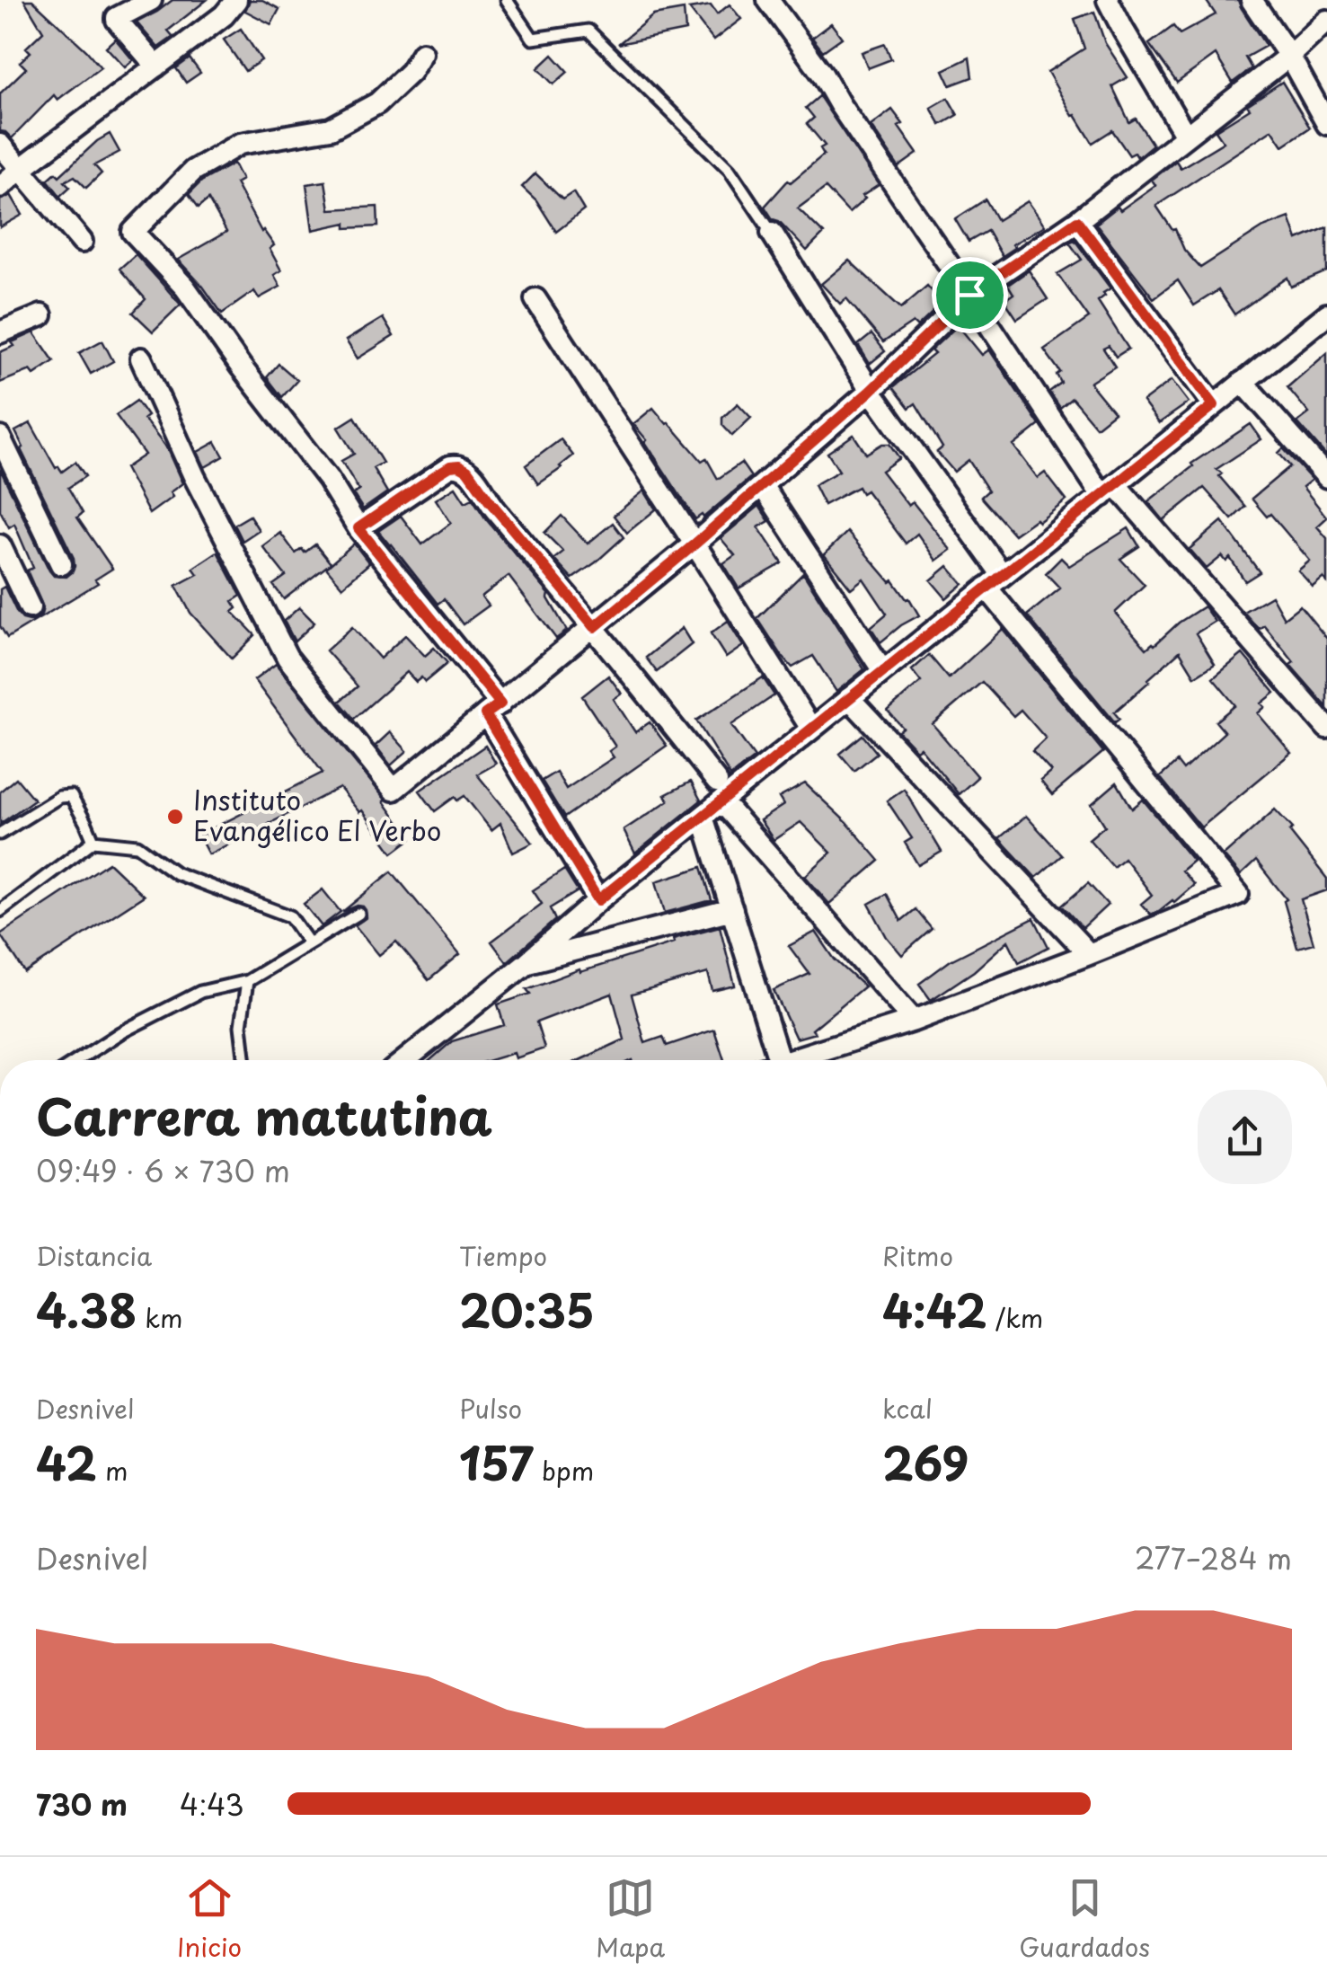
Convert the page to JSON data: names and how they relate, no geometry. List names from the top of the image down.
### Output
{
  "places": ["Instituto Evangélico El Verbo"],
  "page": {
    "heading": ["Carrera matutina", "09:49 · 6 × 730 m"],
    "stats": [
      ["Distancia", "4.38 km"],
      ["Tiempo", "20:35"],
      ["Ritmo", "4:42 /km"],
      ["Desnivel", "42 m"],
      ["Pulso", "157 bpm"],
      ["kcal", "269"]
    ],
    "chart": ["Desnivel", "277–284 m"],
    "list": [
      {
        "name": "730 m",
        "note": "4:43"
      }
    ],
    "tabs": ["Inicio", "Mapa", "Guardados"]
  }
}
